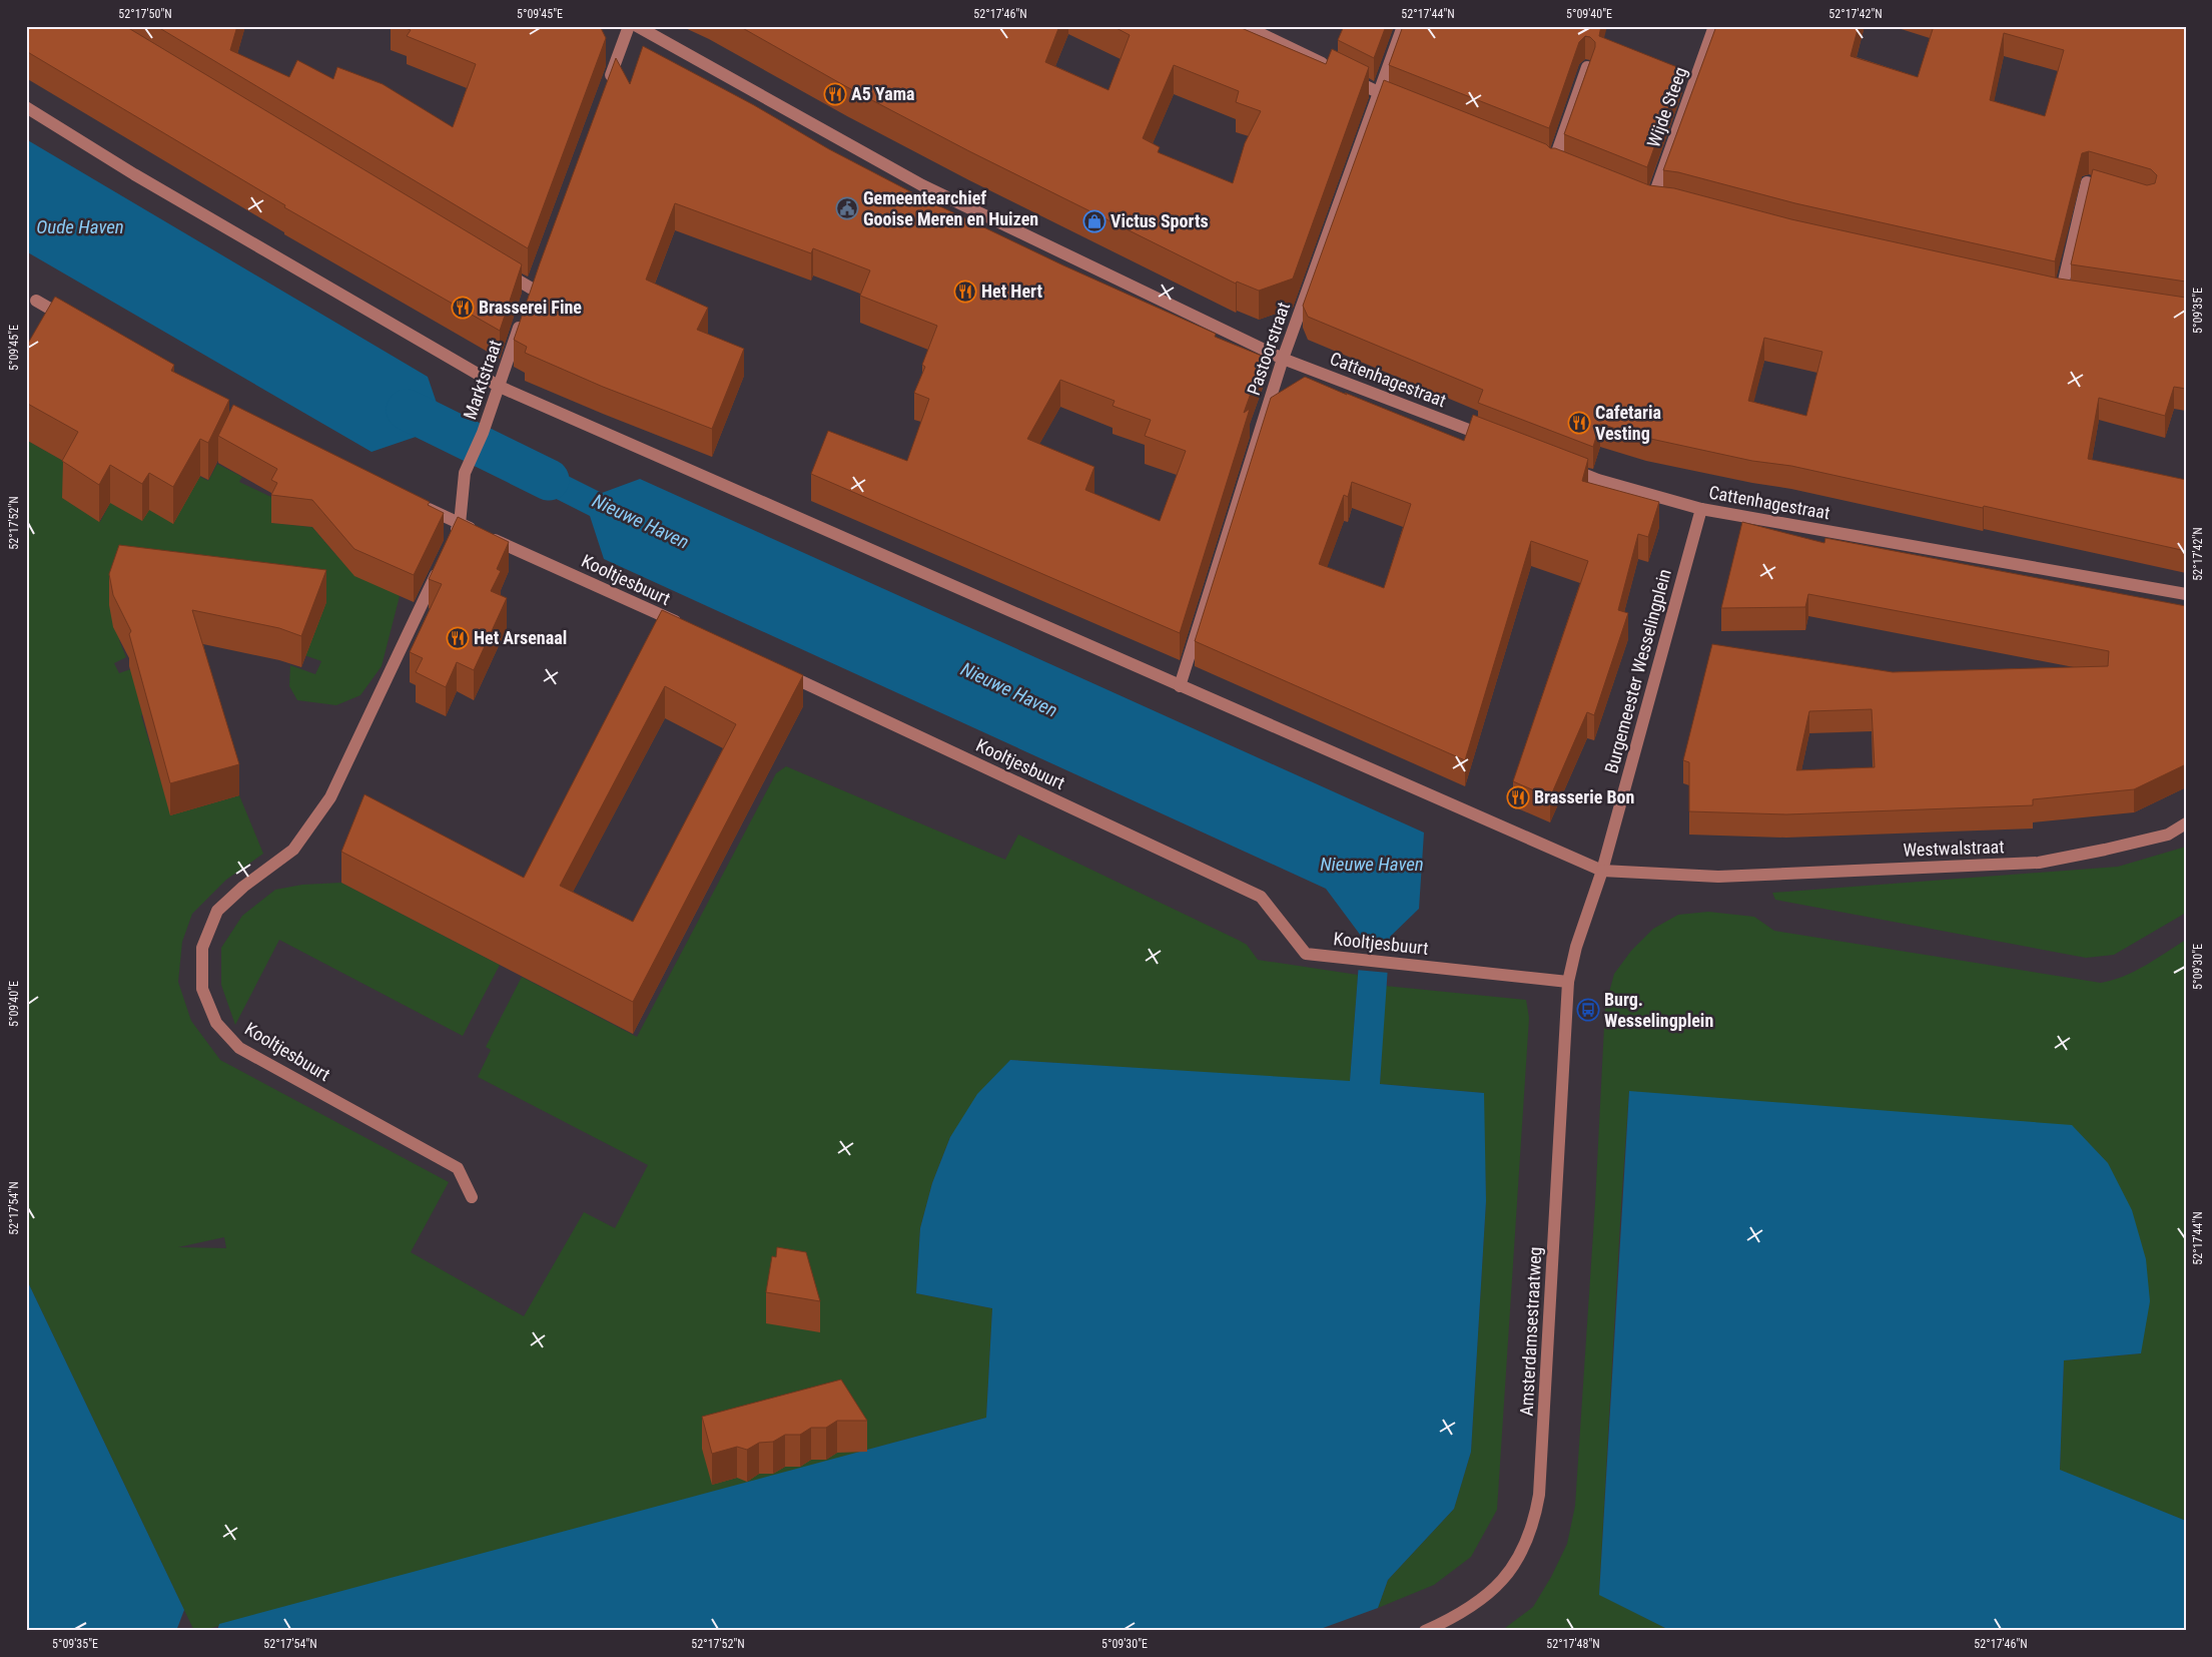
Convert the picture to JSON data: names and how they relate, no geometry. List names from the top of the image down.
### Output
{
  "streets": {
    "street": [
      "Wijde Steeg",
      "Pastoorstraat",
      "Marktstraat",
      "Cattenhagestraat",
      "Kooltjesbuurt",
      "Burgemeester Wesselingplein",
      "Westwalstraat",
      "Amsterdamsestraatweg"
    ]
  },
  "crossings": [
    ["Pastoorstraat", "Cattenhagestraat"],
    ["Marktstraat", "Kooltjesbuurt"],
    ["Cattenhagestraat", "Burgemeester Wesselingplein"],
    ["Kooltjesbuurt", "Burgemeester Wesselingplein"],
    ["Kooltjesbuurt", "Amsterdamsestraatweg"],
    ["Burgemeester Wesselingplein", "Westwalstraat"],
    ["Burgemeester Wesselingplein", "Amsterdamsestraatweg"]
  ],
  "water": ["Oude Haven", "Nieuwe Haven"],
  "places": {
    "restaurant": [
      "A5 Yama",
      "Het Hert",
      "Brasserei Fine",
      "Cafetaria Vesting",
      "Het Arsenaal",
      "Brasserie Bon"
    ],
    "public building": ["Gemeentearchief Gooise Meren en Huizen"],
    "shop": ["Victus Sports"],
    "bus stop": ["Burg. Wesselingplein"]
  },
  "coordinates": [
    "52°17'50\"N",
    "5°09'45\"E",
    "52°17'46\"N",
    "52°17'44\"N",
    "5°09'40\"E",
    "52°17'42\"N",
    "5°09'35\"E",
    "52°17'52\"N",
    "5°09'30\"E",
    "52°17'54\"N",
    "52°17'48\"N"
  ]
}
